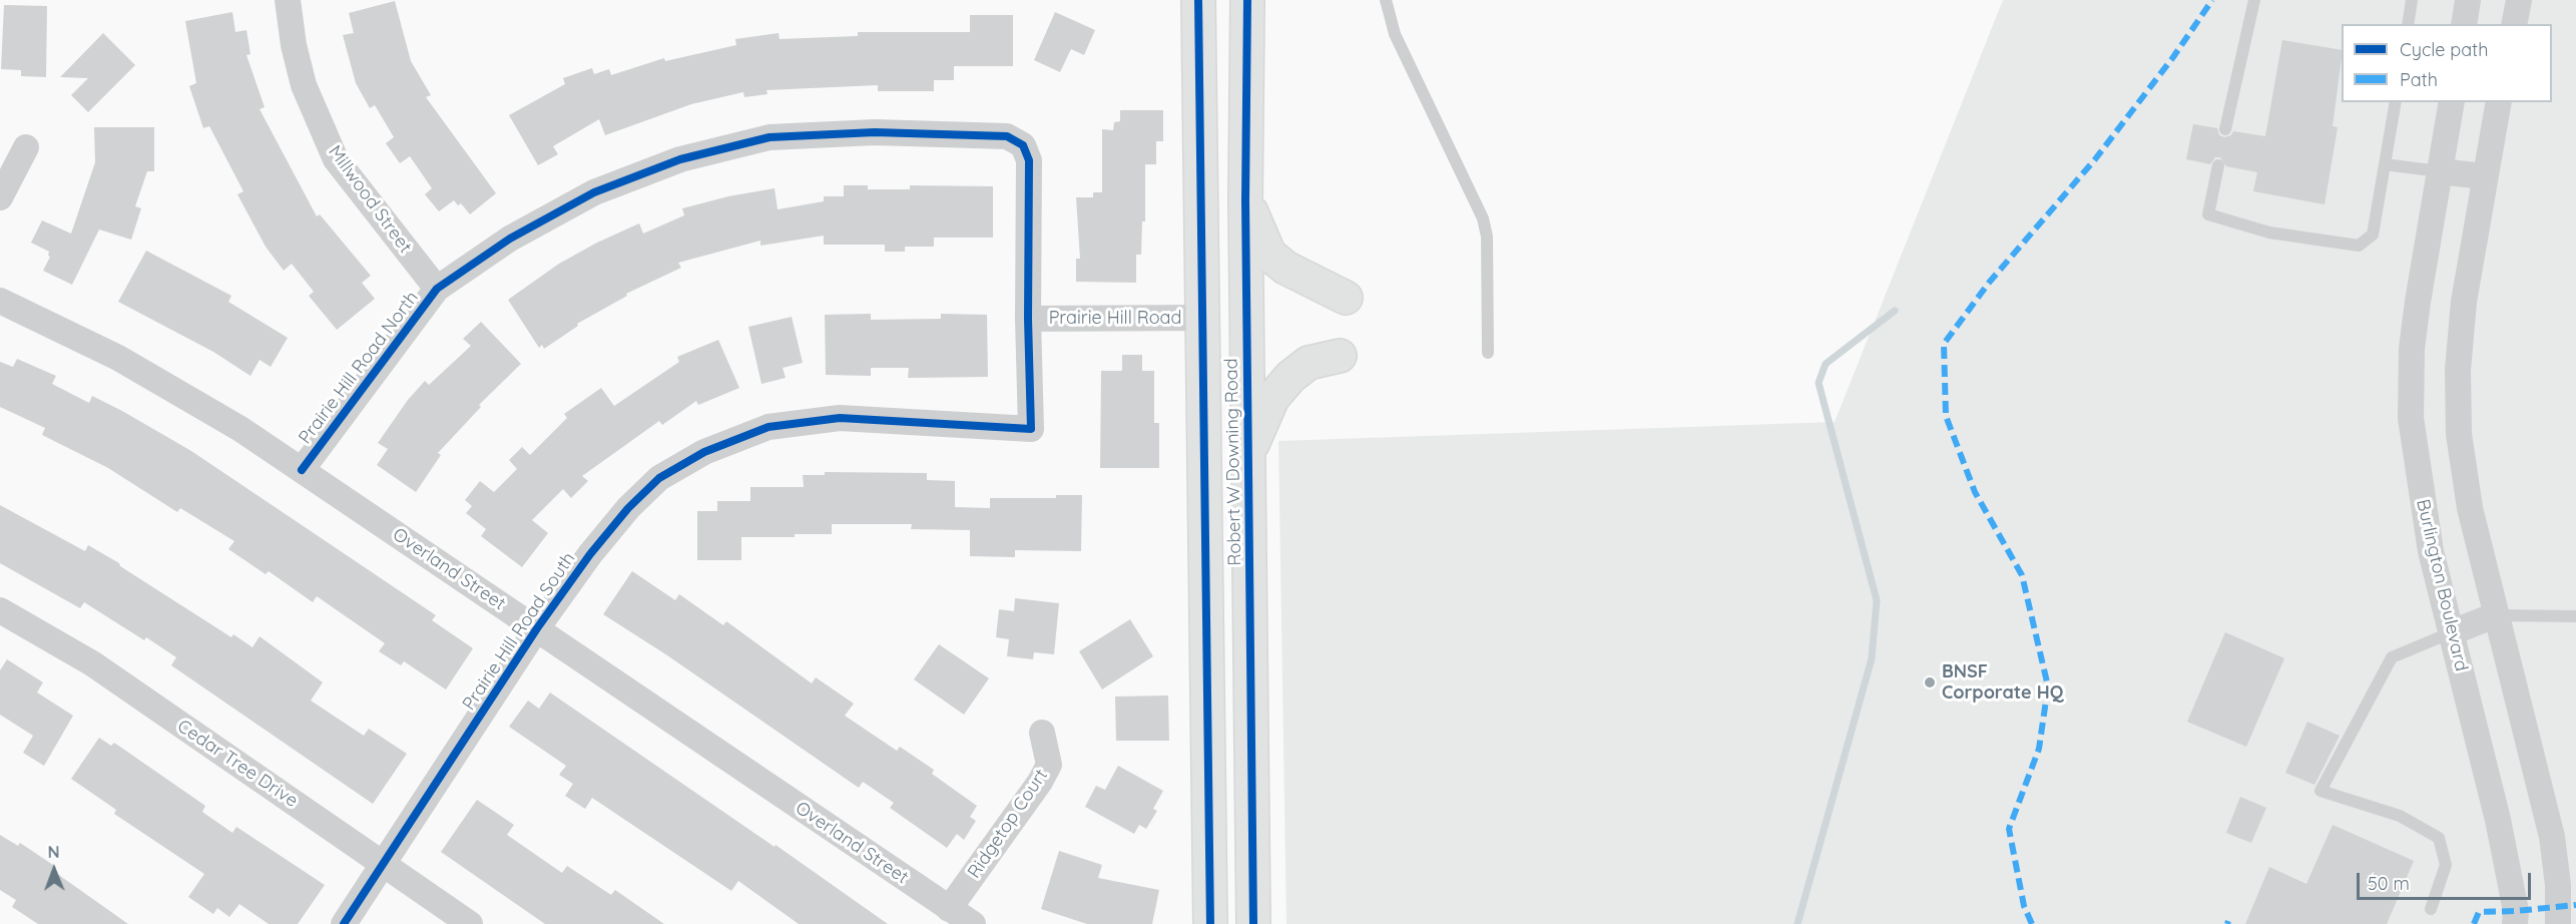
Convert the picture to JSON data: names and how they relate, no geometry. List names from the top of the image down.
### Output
{
  "streets": {
    "main road": ["Robert W Downing Road"],
    "street": [
      "Millwood Street",
      "Prairie Hill Road",
      "Prairie Hill Road North",
      "Overland Street",
      "Burlington Boulevard",
      "Prairie Hill Road South",
      "Cedar Tree Drive",
      "Ridgetop Court"
    ]
  },
  "crossings": [
    ["Millwood Street", "Prairie Hill Road North"],
    ["Prairie Hill Road", "Prairie Hill Road North"],
    ["Prairie Hill Road", "Robert W Downing Road"],
    ["Prairie Hill Road", "Prairie Hill Road South"],
    ["Prairie Hill Road North", "Overland Street"],
    ["Prairie Hill Road North", "Prairie Hill Road South"],
    ["Overland Street", "Prairie Hill Road South"],
    ["Overland Street", "Ridgetop Court"],
    ["Prairie Hill Road South", "Cedar Tree Drive"]
  ],
  "places": ["BNSF Corporate HQ"],
  "legend": ["Cycle path", "Path"],
  "scale_bar": "50 m",
  "north": "top"
}
